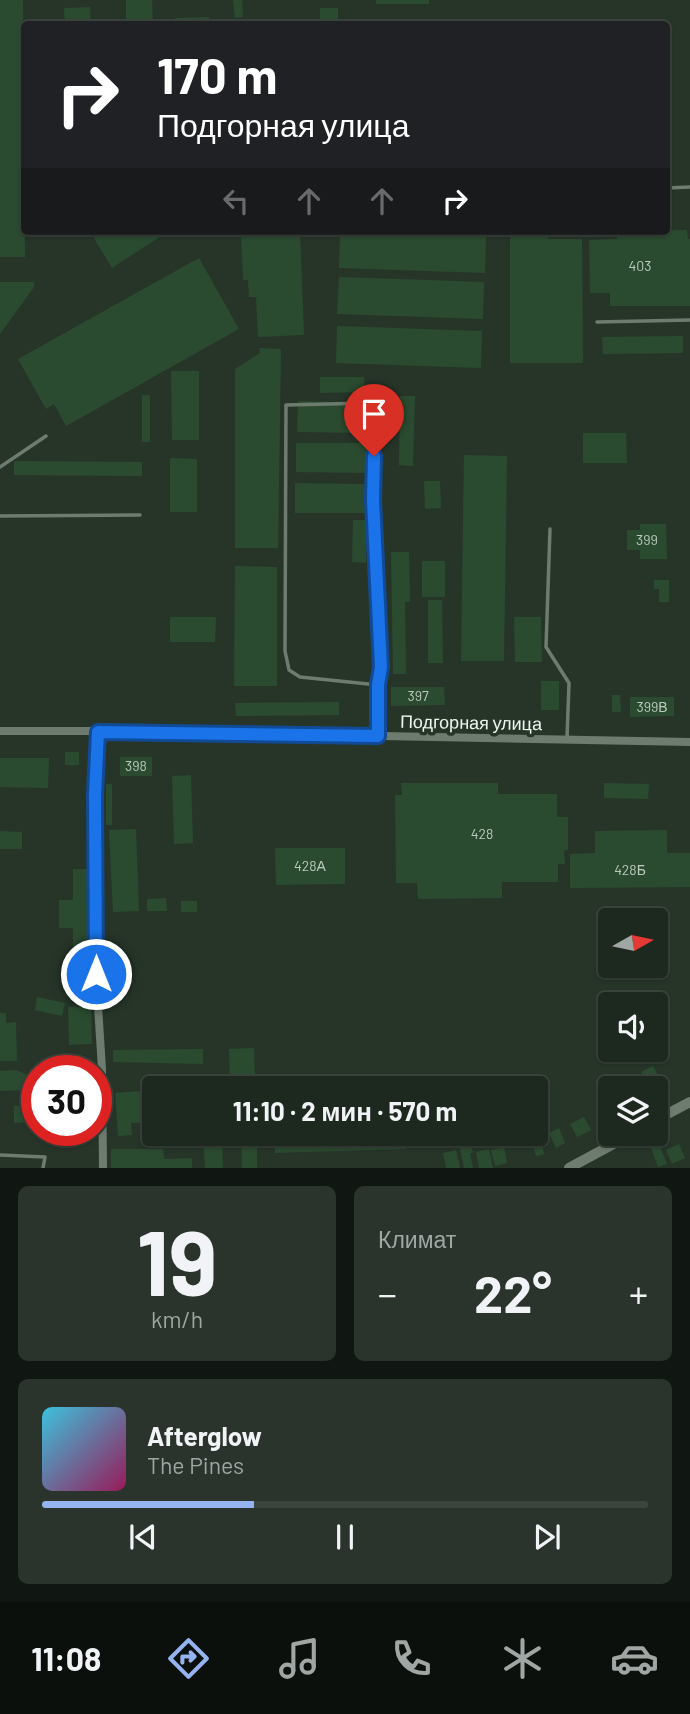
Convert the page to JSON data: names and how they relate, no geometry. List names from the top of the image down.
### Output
{
  "streets": {
    "street": ["Подгорная улица"]
  },
  "house_numbers": [
    "403",
    "399",
    "397",
    "399В",
    "398",
    "428",
    "428А",
    "428Б"
  ],
  "north": "right",
  "page": {
    "turn": ["170 m", "Подгорная улица"],
    "limit": "30",
    "trip": "11:10 · 2 мин · 570 m",
    "tile": [
      ["19", "km/h"],
      "Климат"
    ],
    "heat": ["−", "22°", "+"],
    "song": ["Afterglow", "The Pines"],
    "tabs": "11:08"
  }
}
